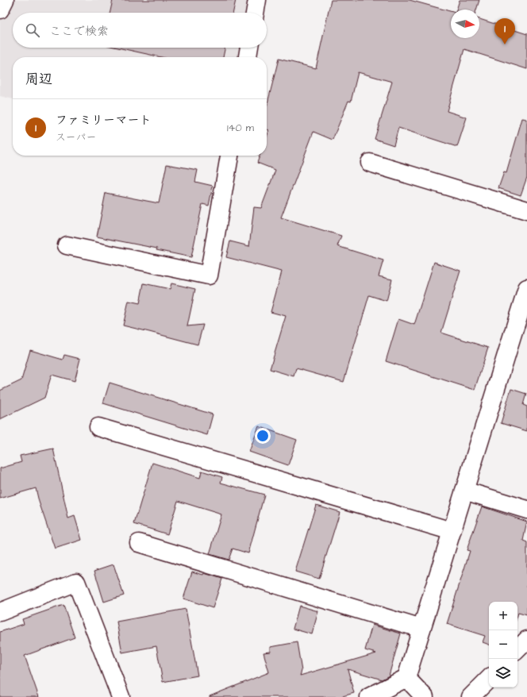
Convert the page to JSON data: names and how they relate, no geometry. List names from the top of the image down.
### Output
{
  "north": "right",
  "page": {
    "search": "ここで検索",
    "pins": "1",
    "heading": "周辺",
    "list": [
      {
        "mark": "1",
        "name": "ファミリーマート",
        "note": "スーパー",
        "value": "140 m"
      }
    ],
    "map_buttons": ["+", "−"]
  }
}
